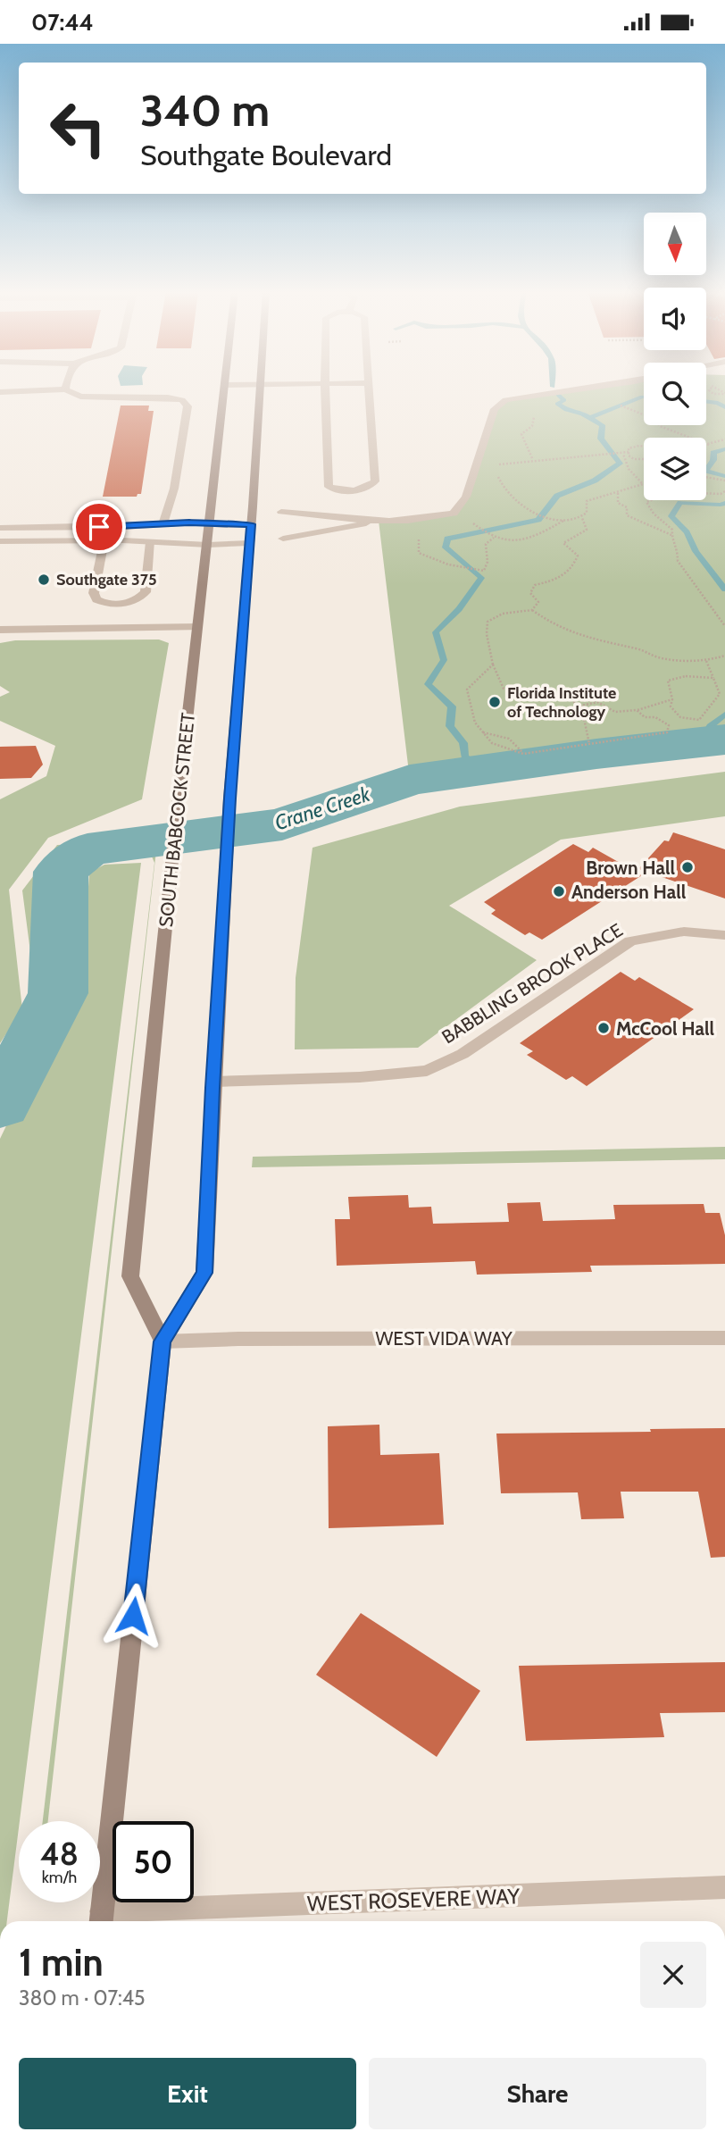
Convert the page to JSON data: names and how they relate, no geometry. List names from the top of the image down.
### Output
{
  "streets": {
    "main road": ["SOUTH BABCOCK STREET"],
    "street": ["BABBLING BROOK PLACE", "WEST VIDA WAY", "WEST ROSEVERE WAY"]
  },
  "crossings": [
    ["SOUTH BABCOCK STREET", "WEST VIDA WAY"]
  ],
  "water": ["Crane Creek"],
  "places": [
    "Southgate 375",
    "Florida Institute of Technology",
    "Brown Hall",
    "Anderson Hall",
    "McCool Hall"
  ],
  "north": "bottom",
  "page": {
    "status": "07:44",
    "turn": ["340 m", "Southgate Boulevard"],
    "speed": "48 km/h",
    "limit": "50",
    "heading": ["1 min", "380 m · 07:45"],
    "buttons": ["Exit", "Share"]
  }
}
